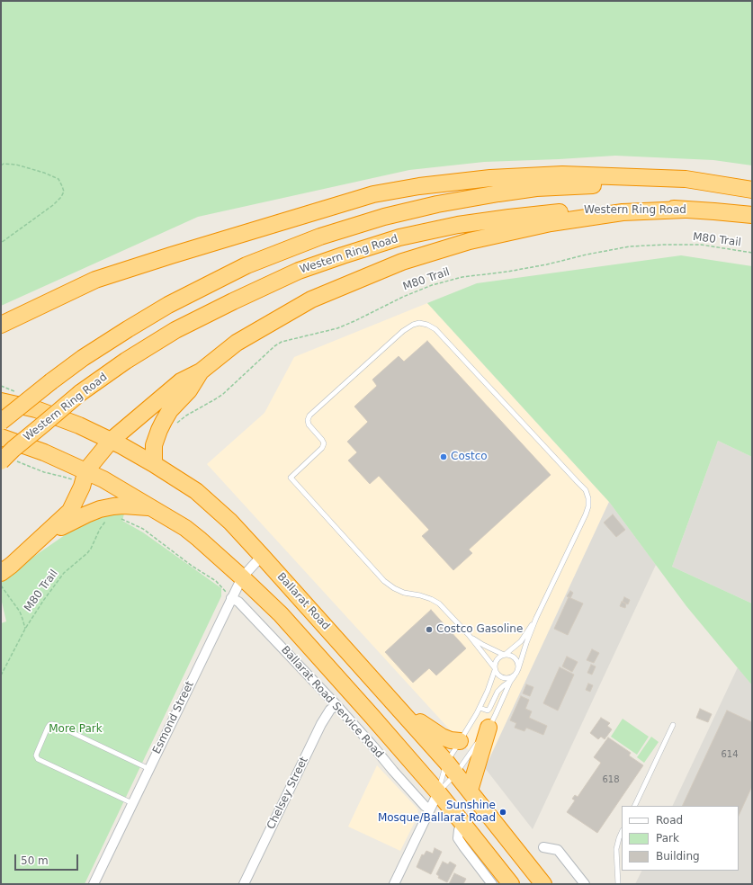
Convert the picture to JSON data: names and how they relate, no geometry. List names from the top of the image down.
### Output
{
  "streets": {
    "highway": ["Western Ring Road", "Ballarat Road"],
    "street": ["Ballarat Road Service Road", "Esmond Street", "Chelsey Street"],
    "path": ["M80 Trail"]
  },
  "crossings": [
    ["Ballarat Road", "Esmond Street"],
    ["Ballarat Road Service Road", "Esmond Street"],
    ["Ballarat Road Service Road", "Chelsey Street"]
  ],
  "parks": ["More Park"],
  "places": ["Costco", "Costco Gasoline", "Sunshine Mosque/Ballarat Road"],
  "house_numbers": ["614", "618"],
  "legend": ["Road", "Park", "Building"],
  "scale_bar": "50 m"
}
